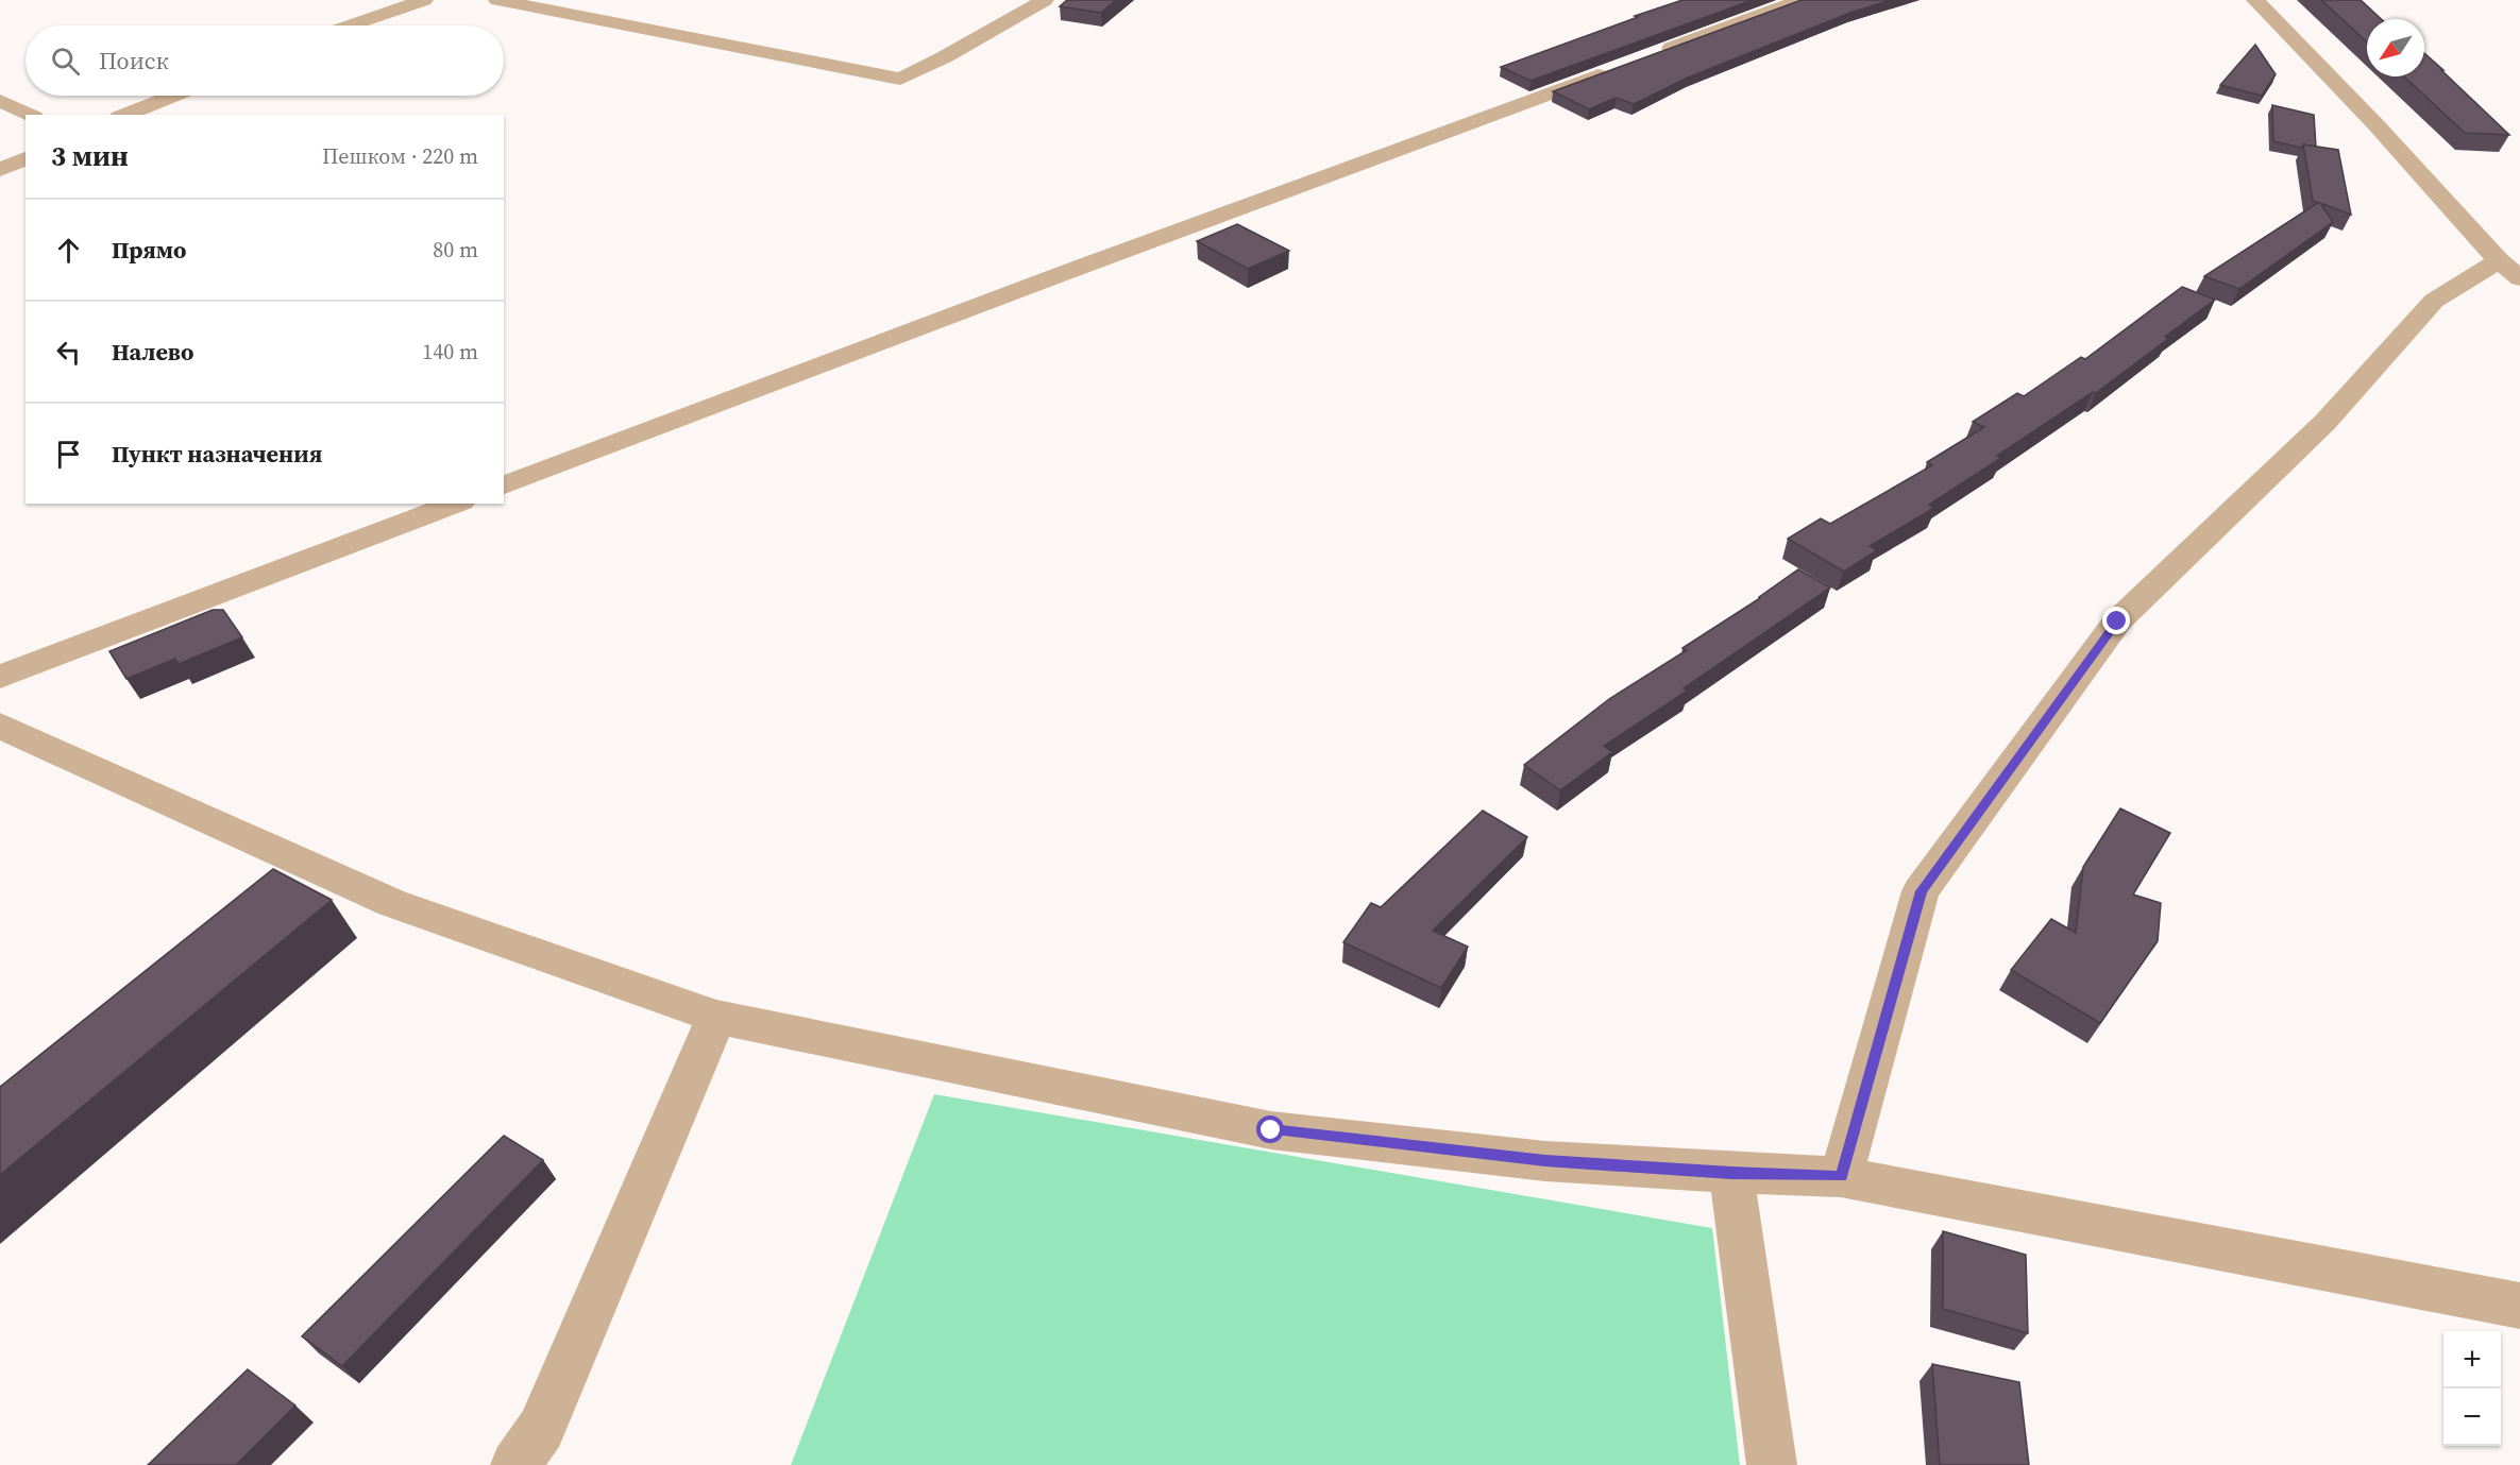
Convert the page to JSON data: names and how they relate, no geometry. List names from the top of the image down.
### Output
{
  "north": "bottom left",
  "page": {
    "search": "Поиск",
    "heading": ["3 мин", "Пешком · 220 m"],
    "list": [
      ["Прямо", "80 m"],
      ["Налево", "140 m"],
      "Пункт назначения"
    ],
    "map_buttons": ["+", "−"]
  }
}
